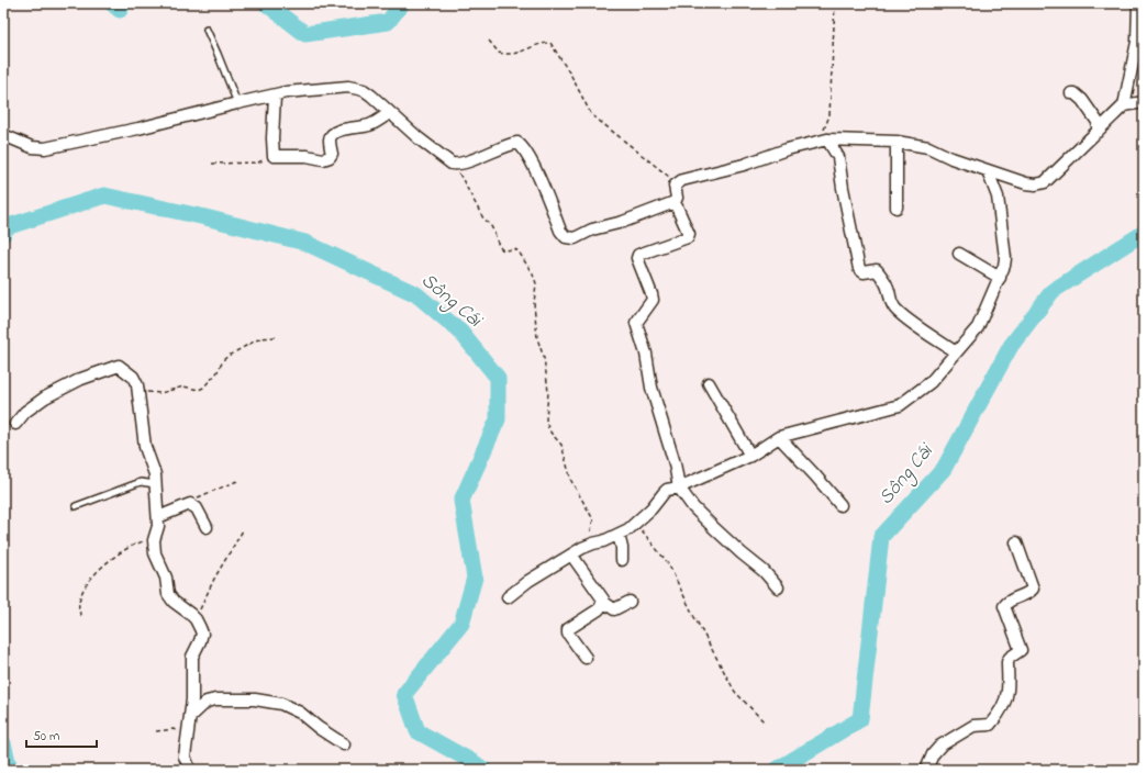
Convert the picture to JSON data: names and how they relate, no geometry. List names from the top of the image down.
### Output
{
  "water": ["Sông Cái"],
  "scale_bar": "50 m"
}
